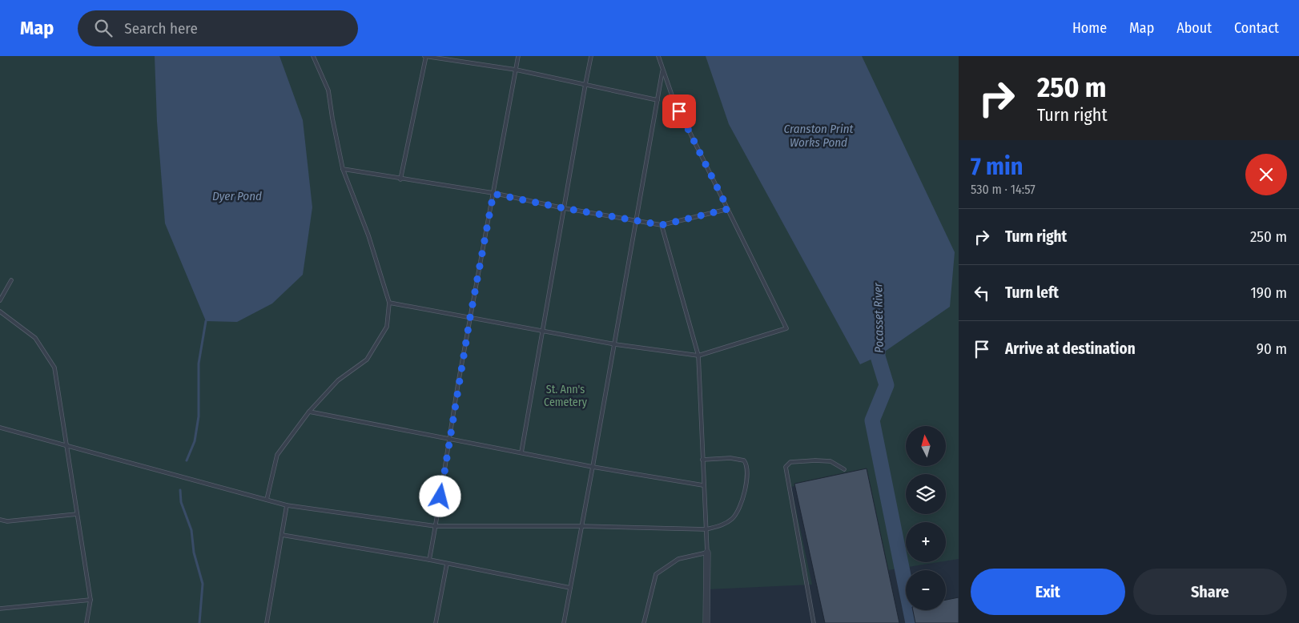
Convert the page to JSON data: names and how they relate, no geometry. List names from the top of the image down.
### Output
{
  "water": ["Cranston Print Works Pond", "Dyer Pond", "Pocasset River"],
  "parks": ["St. Ann's Cemetery"],
  "north": "top",
  "page": {
    "header": "Map",
    "search": "Search here",
    "nav": [
      "Home",
      "Map",
      "About",
      "Contact"
    ],
    "turn": ["250 m", "Turn right"],
    "heading": ["7 min", "530 m · 14:57"],
    "list": [
      {
        "name": "Turn right",
        "value": "250 m"
      },
      {
        "name": "Turn left",
        "value": "190 m"
      },
      {
        "name": "Arrive at destination",
        "value": "90 m"
      }
    ],
    "map_buttons": ["+", "−"],
    "buttons": ["Exit", "Share"]
  }
}
